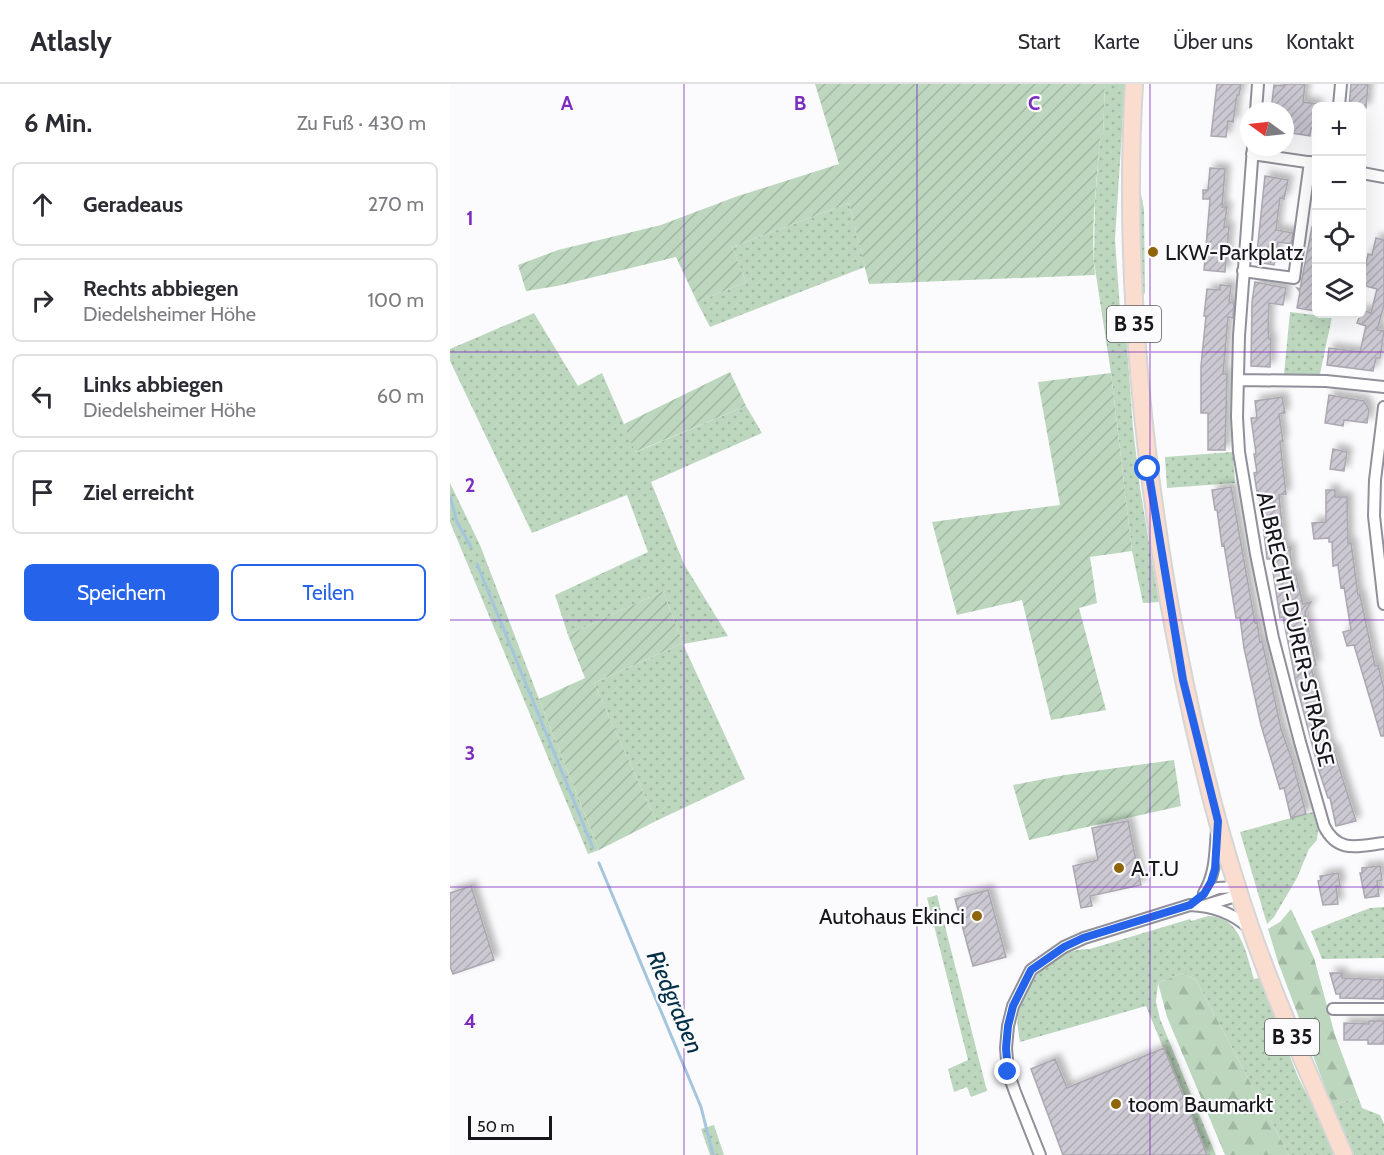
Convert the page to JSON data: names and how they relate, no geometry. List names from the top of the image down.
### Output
{
  "streets": {
    "main road": ["B 35"],
    "street": ["ALBRECHT-DÜRER-STRASSE"]
  },
  "water": ["Riedgraben"],
  "places": [
    "LKW-Parkplatz",
    "A.T.U",
    "Autohaus Ekinci",
    "toom Baumarkt"
  ],
  "scale_bar": "50 m",
  "north": "left",
  "page": {
    "header": "Atlasly",
    "nav": [
      "Start",
      "Karte",
      "Über uns",
      "Kontakt"
    ],
    "heading": ["6 Min.", "Zu Fuß · 430 m"],
    "map_buttons": ["+", "−"],
    "list": [
      ["Geradeaus", "270 m"],
      ["Rechts abbiegen", "Diedelsheimer Höhe", "100 m"],
      ["Links abbiegen", "Diedelsheimer Höhe", "60 m"],
      "Ziel erreicht"
    ],
    "buttons": ["Speichern", "Teilen"],
    "scale": "50 m"
  },
  "grid": {
    "columns": ["A", "B", "C"],
    "rows": [
      "1",
      "2",
      "3",
      "4"
    ]
  }
}
